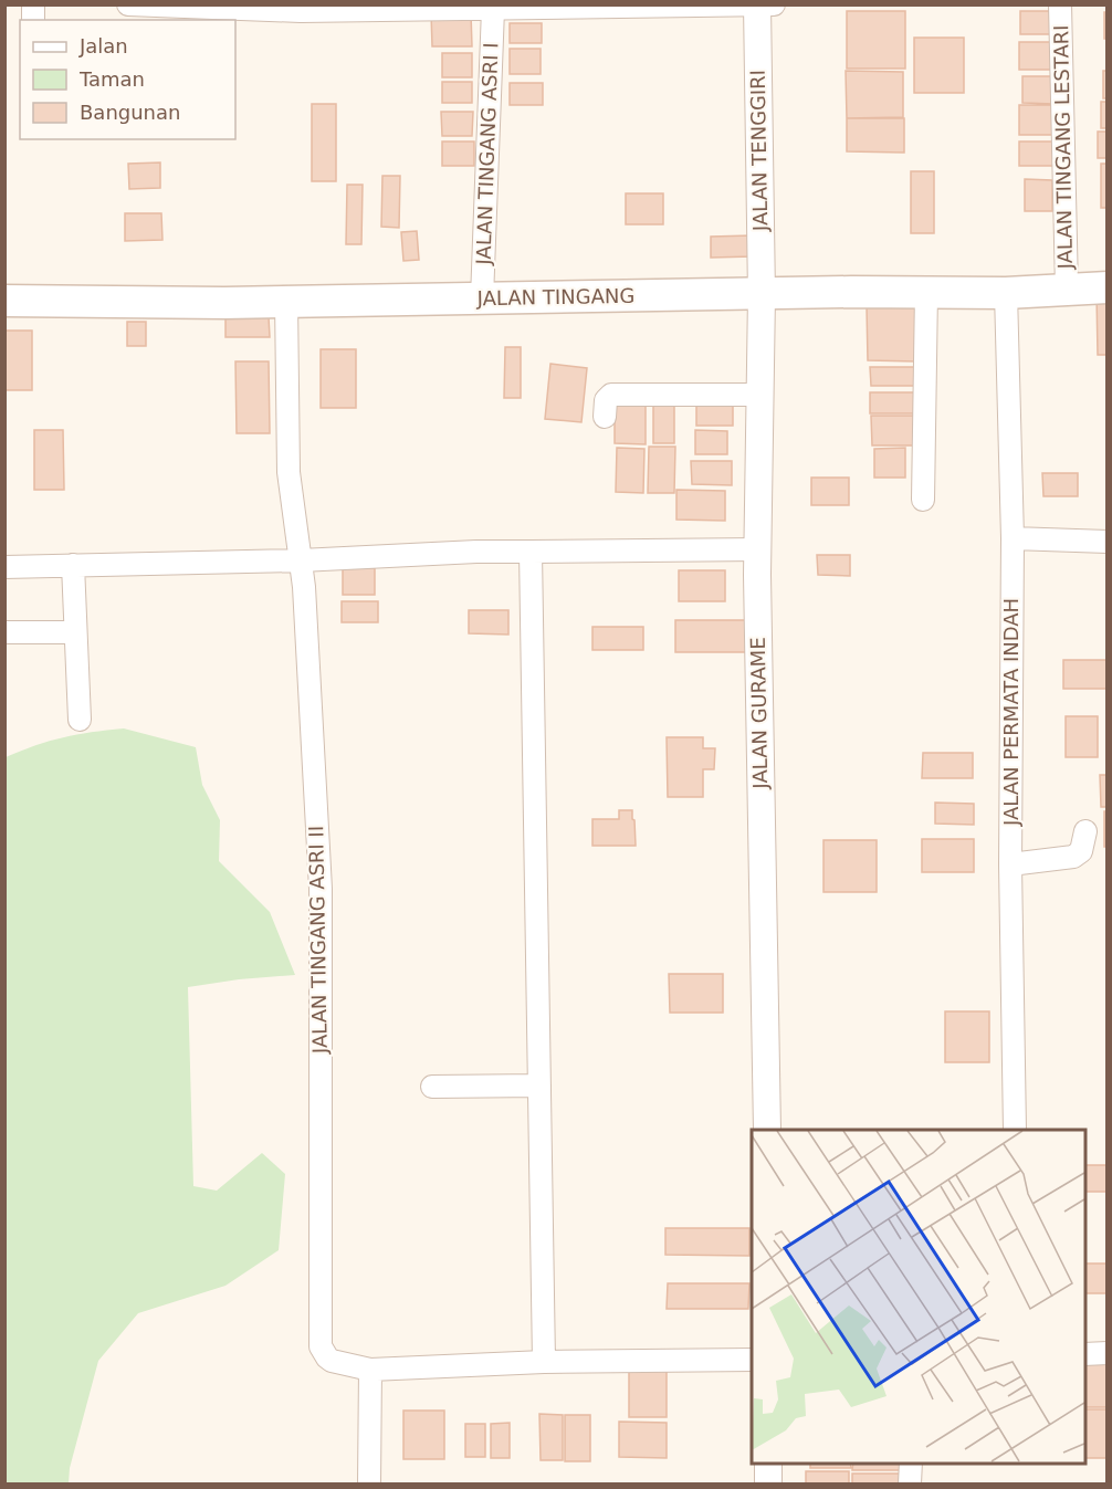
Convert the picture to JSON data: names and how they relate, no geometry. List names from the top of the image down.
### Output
{
  "streets": {
    "main road": ["JALAN TINGANG"],
    "street": [
      "JALAN TINGANG LESTARI",
      "JALAN TENGGIRI",
      "JALAN TINGANG ASRI I",
      "JALAN PERMATA INDAH",
      "JALAN GURAME",
      "JALAN TINGANG ASRI II"
    ]
  },
  "crossings": [
    ["JALAN TINGANG LESTARI", "JALAN TINGANG"],
    ["JALAN TENGGIRI", "JALAN TINGANG"],
    ["JALAN TENGGIRI", "JALAN GURAME"],
    ["JALAN TINGANG ASRI I", "JALAN TINGANG"],
    ["JALAN TINGANG", "JALAN PERMATA INDAH"],
    ["JALAN TINGANG", "JALAN GURAME"],
    ["JALAN TINGANG", "JALAN TINGANG ASRI II"]
  ],
  "legend": ["Jalan", "Taman", "Bangunan"]
}
